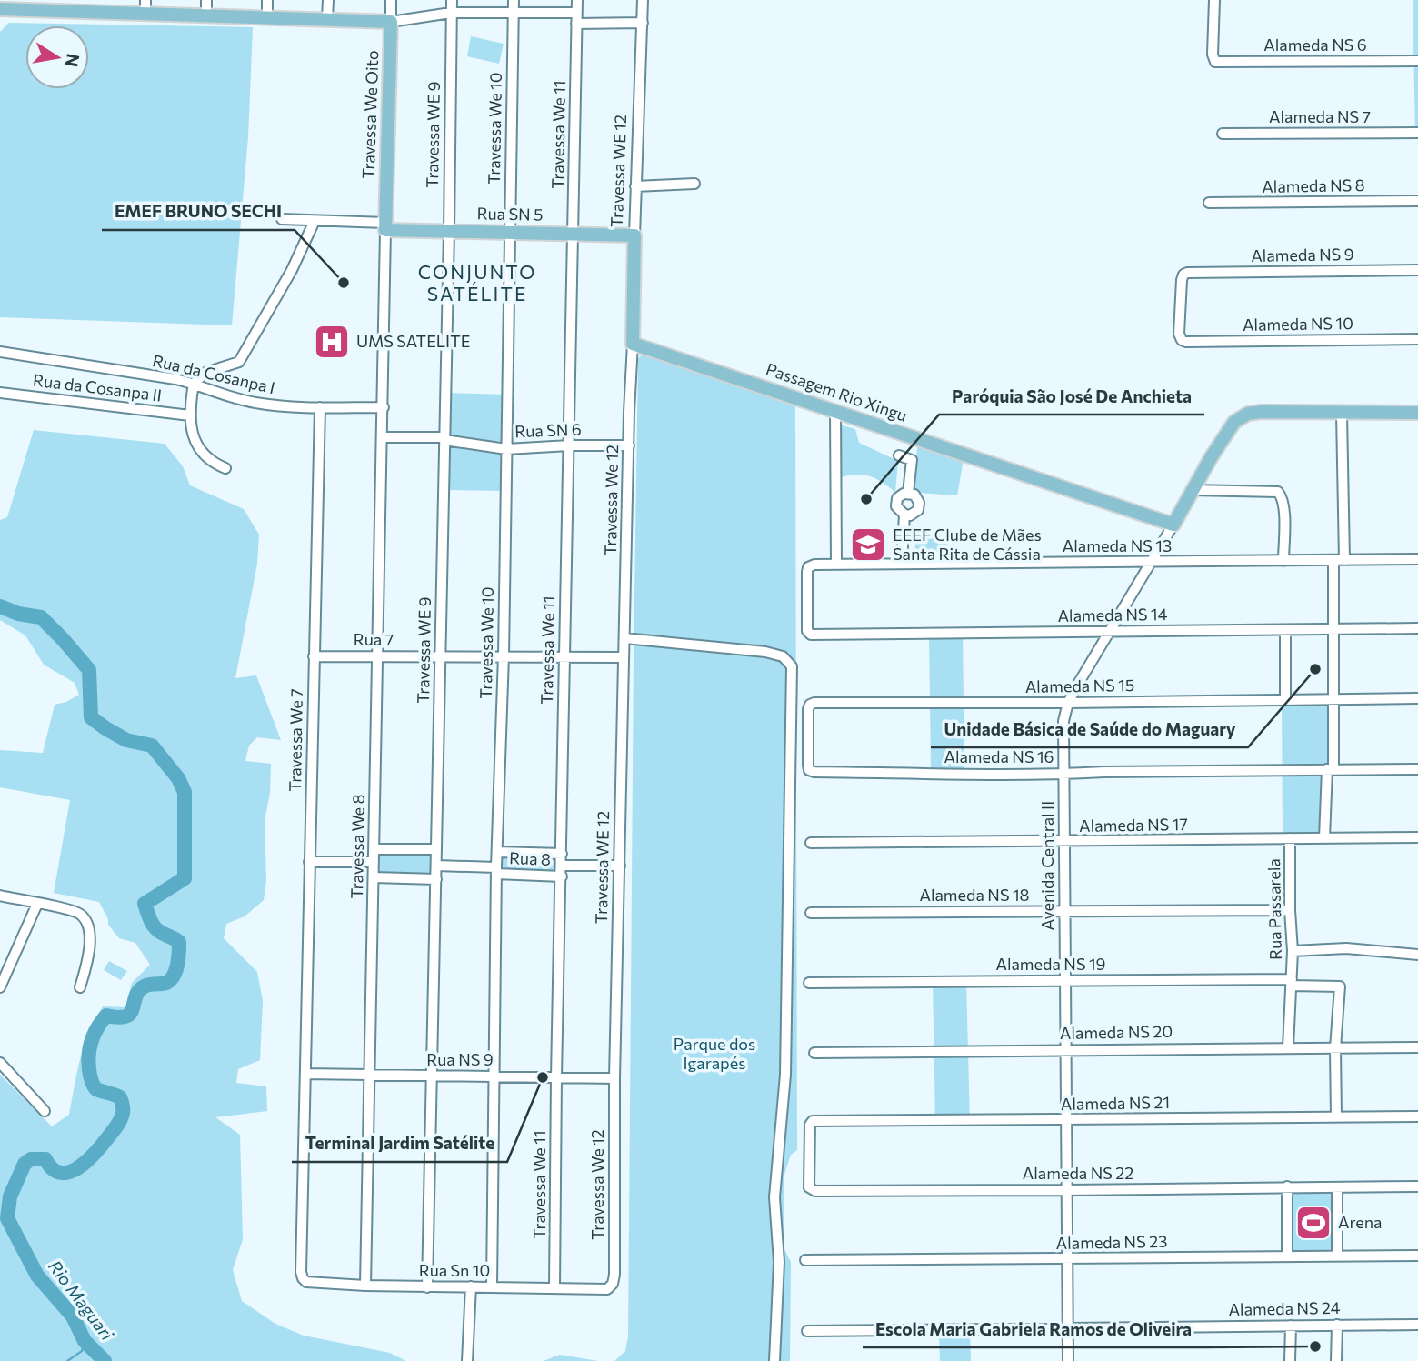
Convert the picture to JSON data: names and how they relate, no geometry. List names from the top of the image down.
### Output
{
  "streets": {
    "main road": [
      "Travessa We Oito",
      "Travessa WE 12",
      "Rua SN 5",
      "Passagem Rio Xingu",
      "Avenida Central II"
    ],
    "street": [
      "Alameda NS 6",
      "Alameda NS 7",
      "Travessa We 10",
      "Travessa WE 9",
      "Travessa We 11",
      "Alameda NS 8",
      "Alameda NS 9",
      "Alameda NS 10",
      "Rua da Cosanpa I",
      "Rua da Cosanpa II",
      "Rua SN 6",
      "Travessa We 12",
      "Alameda NS 13",
      "Alameda NS 14",
      "Rua 7",
      "Alameda NS 15",
      "Travessa We 7",
      "Alameda NS 16",
      "Alameda NS 17",
      "Travessa We 8",
      "Rua 8",
      "Alameda NS 18",
      "Rua Passarela",
      "Alameda NS 19",
      "Alameda NS 20",
      "Rua NS 9",
      "Alameda NS 21",
      "Alameda NS 22",
      "Alameda NS 23",
      "Rua Sn 10",
      "Alameda NS 24"
    ]
  },
  "crossings": [
    ["Travessa We Oito", "Rua SN 5"],
    ["Travessa We 10", "Rua SN 5"],
    ["Travessa We 10", "Rua SN 6"],
    ["Travessa We 10", "Rua 7"],
    ["Travessa We 10", "Rua 8"],
    ["Travessa We 10", "Rua NS 9"],
    ["Travessa We 10", "Rua Sn 10"],
    ["Travessa WE 9", "Rua SN 5"],
    ["Travessa WE 9", "Rua SN 6"],
    ["Travessa WE 9", "Rua 7"],
    ["Travessa WE 9", "Rua 8"],
    ["Travessa WE 9", "Rua NS 9"],
    ["Travessa WE 9", "Rua Sn 10"],
    ["Travessa We 11", "Rua SN 5"],
    ["Travessa We 11", "Rua SN 6"],
    ["Travessa We 11", "Rua 7"],
    ["Travessa We 11", "Rua 8"],
    ["Travessa We 11", "Rua NS 9"],
    ["Travessa We 11", "Rua Sn 10"],
    ["Travessa WE 12", "Rua SN 5"],
    ["Travessa WE 12", "Passagem Rio Xingu"],
    ["Travessa WE 12", "Travessa We 12"],
    ["Travessa WE 12", "Rua 7"],
    ["Travessa WE 12", "Rua 8"],
    ["Travessa WE 12", "Rua NS 9"],
    ["Alameda NS 9", "Alameda NS 10"],
    ["Rua da Cosanpa I", "Travessa We 7"],
    ["Rua da Cosanpa I", "Travessa We 8"],
    ["Passagem Rio Xingu", "Travessa We 12"],
    ["Passagem Rio Xingu", "Avenida Central II"],
    ["Rua SN 6", "Travessa We 12"],
    ["Travessa We 12", "Rua 7"],
    ["Travessa We 12", "Rua NS 9"],
    ["Travessa We 12", "Rua Sn 10"],
    ["Alameda NS 13", "Alameda NS 14"],
    ["Alameda NS 13", "Avenida Central II"],
    ["Alameda NS 14", "Avenida Central II"],
    ["Rua 7", "Travessa We 7"],
    ["Rua 7", "Travessa We 8"],
    ["Alameda NS 15", "Alameda NS 16"],
    ["Alameda NS 15", "Avenida Central II"],
    ["Travessa We 7", "Rua NS 9"],
    ["Travessa We 7", "Rua Sn 10"],
    ["Alameda NS 16", "Avenida Central II"],
    ["Alameda NS 17", "Avenida Central II"],
    ["Alameda NS 17", "Rua Passarela"],
    ["Travessa We 8", "Rua NS 9"],
    ["Travessa We 8", "Rua Sn 10"],
    ["Avenida Central II", "Alameda NS 18"],
    ["Avenida Central II", "Alameda NS 19"],
    ["Avenida Central II", "Alameda NS 20"],
    ["Avenida Central II", "Alameda NS 21"],
    ["Avenida Central II", "Alameda NS 22"],
    ["Avenida Central II", "Alameda NS 23"],
    ["Avenida Central II", "Alameda NS 24"],
    ["Alameda NS 18", "Rua Passarela"],
    ["Rua Passarela", "Alameda NS 19"],
    ["Rua Passarela", "Alameda NS 20"],
    ["Alameda NS 19", "Alameda NS 20"],
    ["Rua NS 9", "Rua Sn 10"],
    ["Alameda NS 21", "Alameda NS 22"]
  ],
  "districts": ["CONJUNTO SATÉLITE"],
  "water": ["Rio Maguari"],
  "parks": ["Parque dos Igarapés"],
  "places": {
    "other": [
      "EMEF BRUNO SECHI",
      "Paróquia São José De Anchieta",
      "Unidade Básica de Saúde do Maguary",
      "Terminal Jardim Satélite",
      "Escola Maria Gabriela Ramos de Oliveira"
    ],
    "hospital": ["UMS SATELITE"],
    "school or university": ["EEEF Clube de Mães Santa Rita de Cássia"],
    "sports": ["Arena"]
  },
  "north": "right"
}
